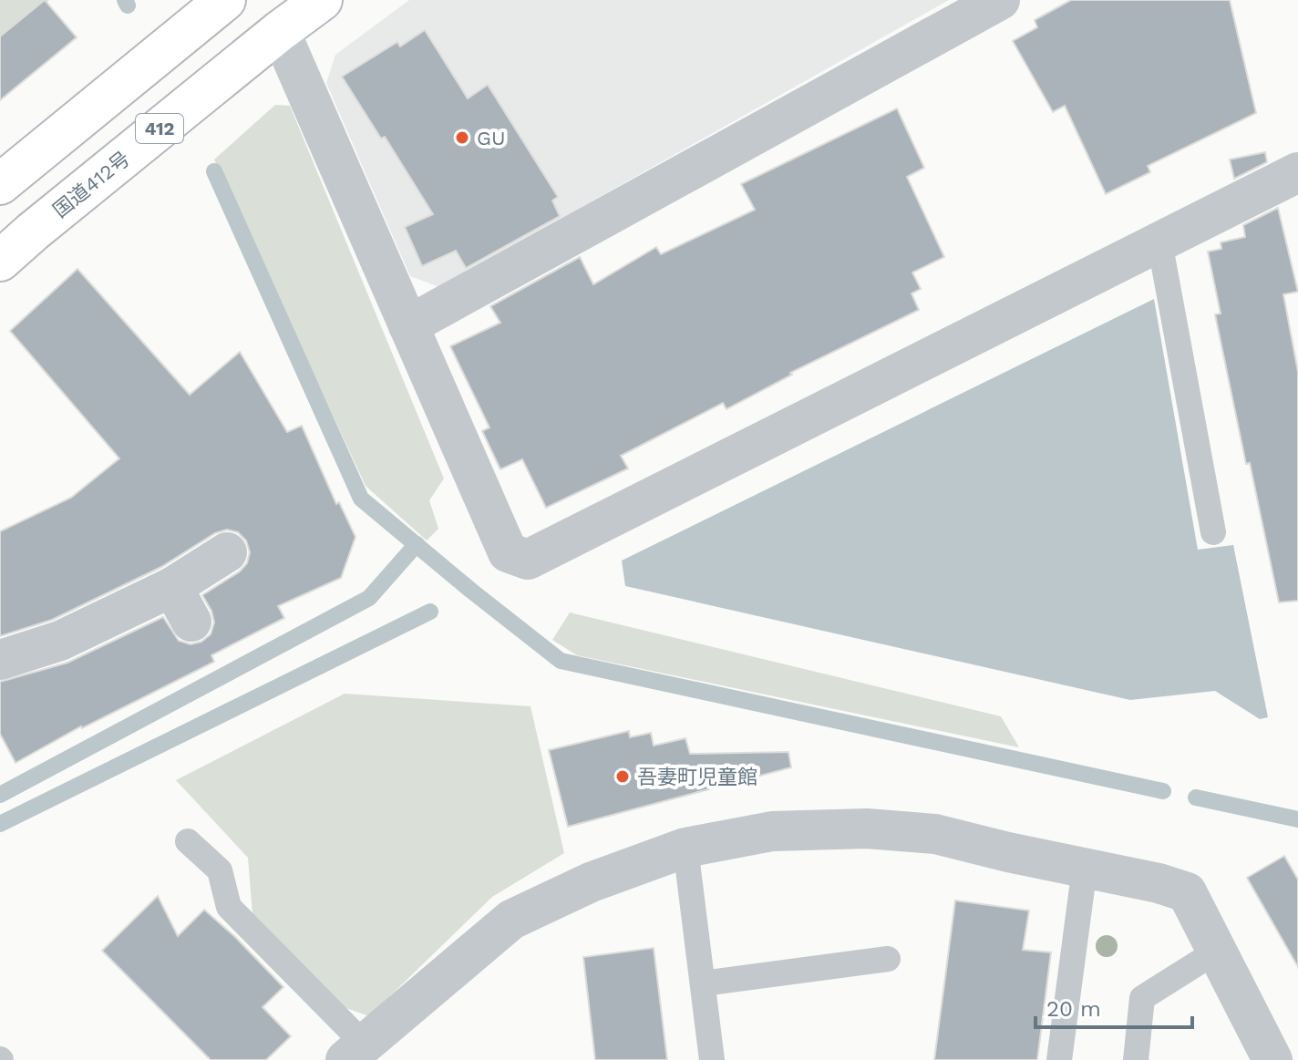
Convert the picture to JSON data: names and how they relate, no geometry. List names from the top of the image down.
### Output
{
  "streets": {
    "highway": ["412", "国道412号"]
  },
  "places": ["GU", "吾妻町児童館"],
  "scale_bar": "20 m"
}
